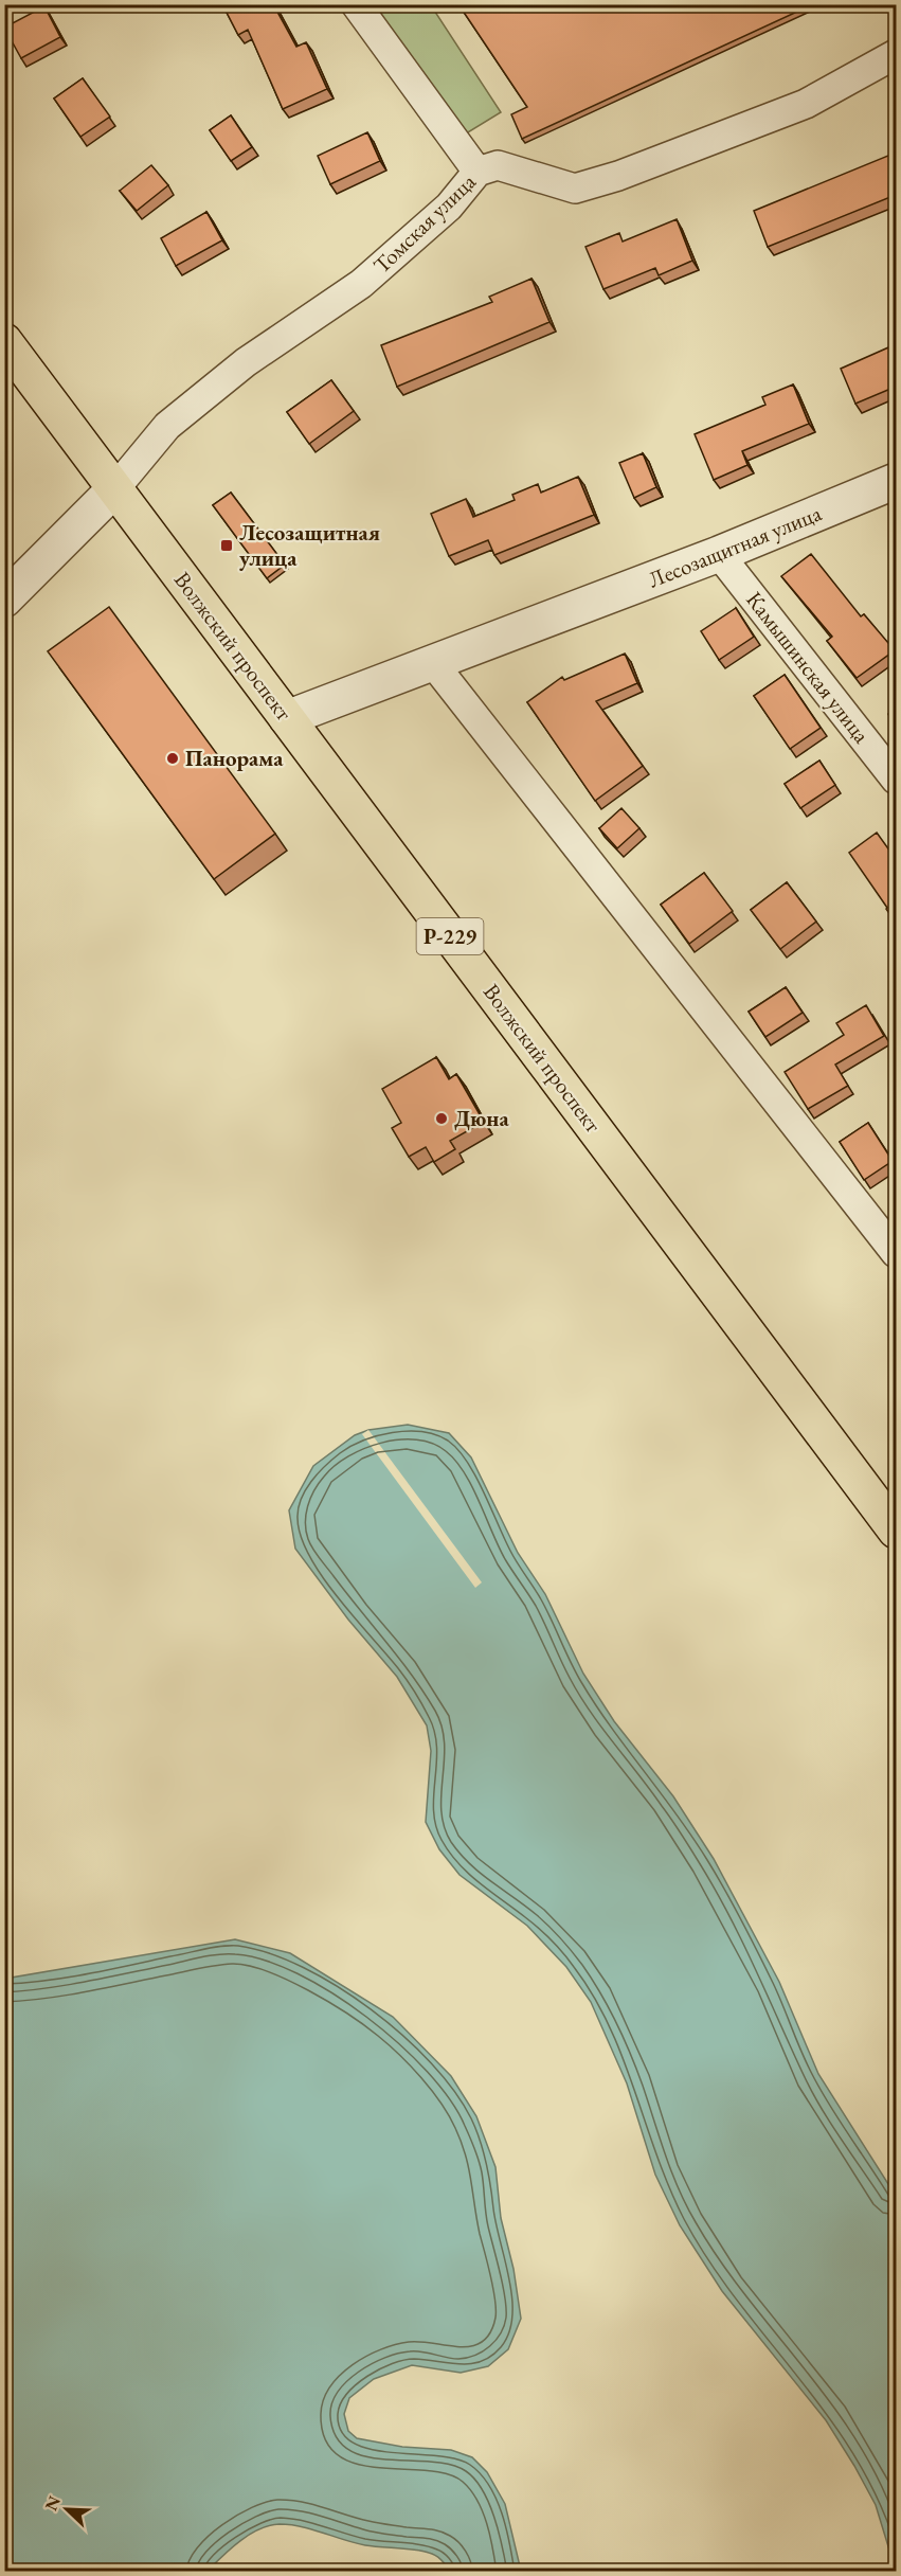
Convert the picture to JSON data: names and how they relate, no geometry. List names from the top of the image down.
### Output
{
  "streets": {
    "main road": ["Волжский проспект", "Р-229"],
    "street": ["Томская улица", "Лесозащитная улица", "Камышинская улица"]
  },
  "crossings": [
    ["Томская улица", "Волжский проспект"],
    ["Лесозащитная улица", "Волжский проспект"],
    ["Лесозащитная улица", "Камышинская улица"]
  ],
  "places": {
    "transit": ["Лесозащитная улица"],
    "other": ["Панорама", "Дюна"]
  },
  "north": "top left"
}
